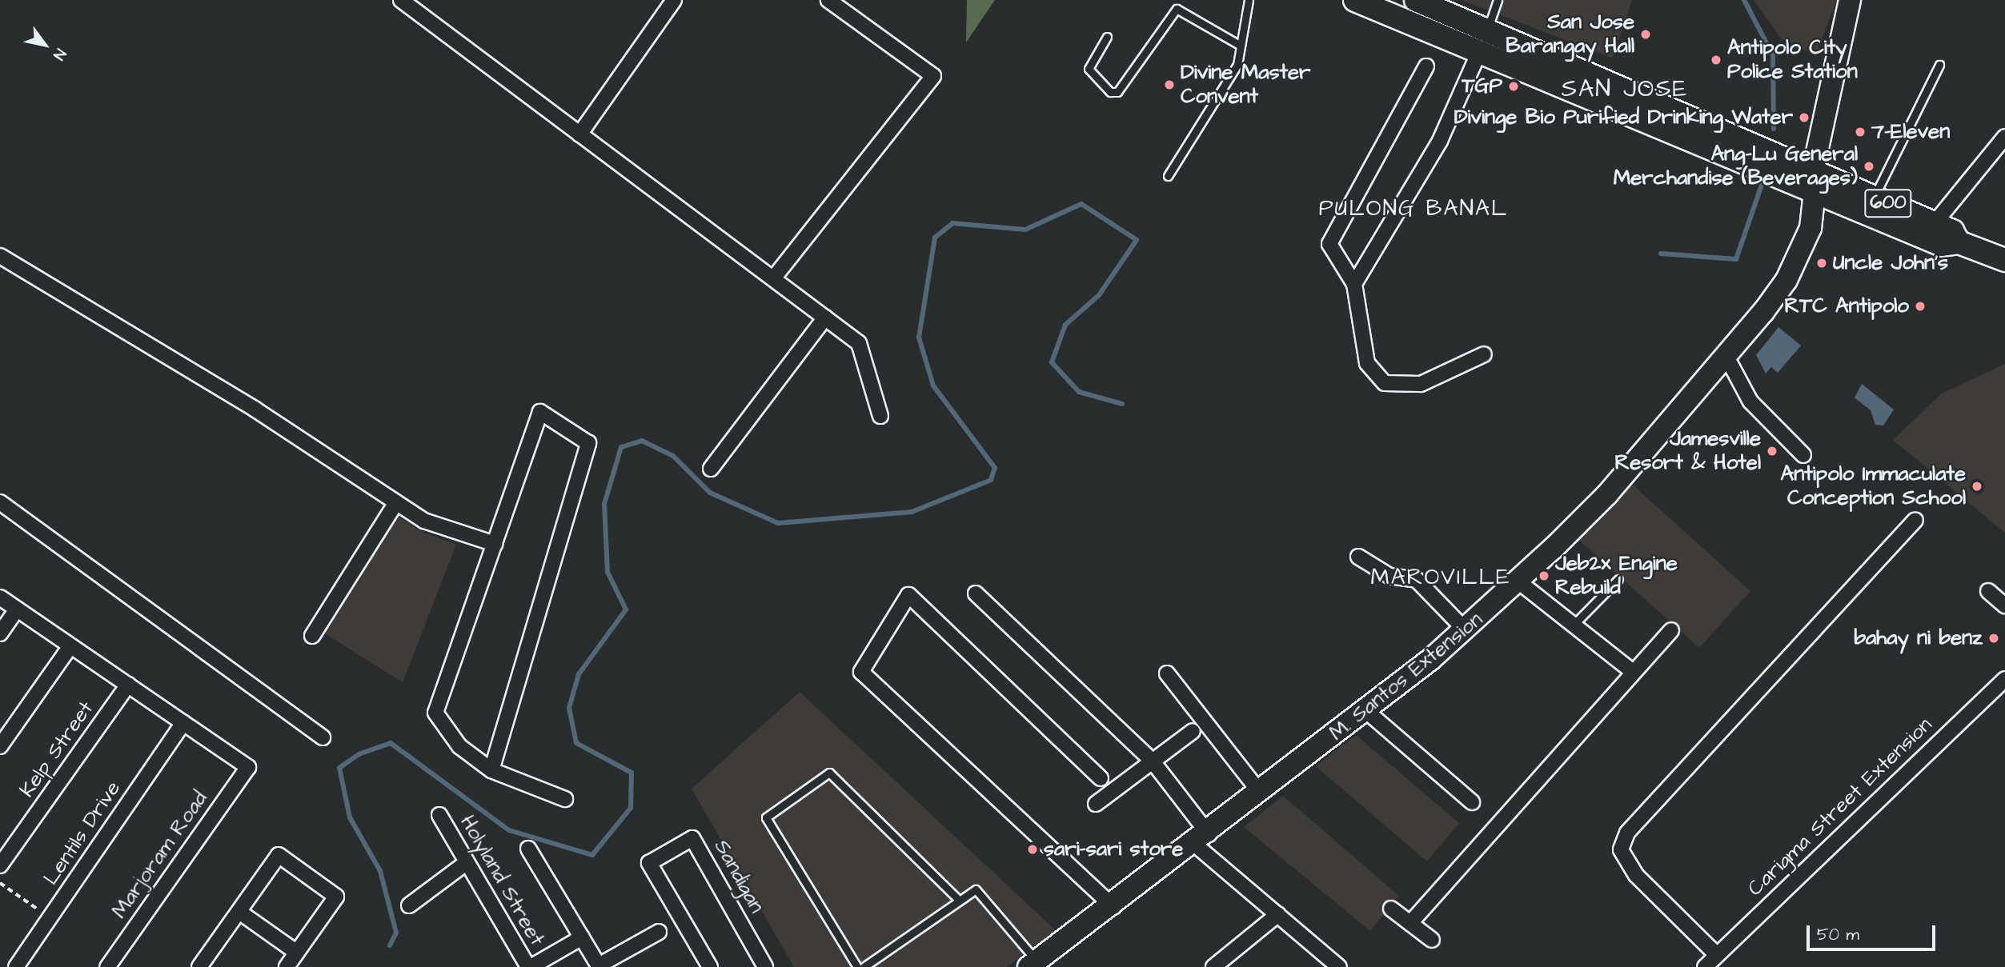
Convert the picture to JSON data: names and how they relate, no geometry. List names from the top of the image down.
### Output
{
  "streets": {
    "main road": ["600"],
    "street": [
      "M. Santos Extension",
      "Kelp Street",
      "Carigma Street Extension",
      "Lentils Drive",
      "Marjoram Road",
      "Sandigan",
      "Holyland Street"
    ]
  },
  "crossings": [
    ["600", "M. Santos Extension"],
    ["Lentils Drive", "Marjoram Road"]
  ],
  "districts": ["SAN JOSE", "PULONG BANAL", "MAROVILLE"],
  "places": [
    "San Jose Barangay Hall",
    "Antipolo City Police Station",
    "Divine Master Convent",
    "TGP",
    "Divinge Bio Purified Drinking Water",
    "7-Eleven",
    "Ang-Lu General Merchandise (Beverages)",
    "Uncle John's",
    "RTC Antipolo",
    "Jamesville Resort & Hotel",
    "Antipolo Immaculate Conception School",
    "Jeb2x Engine Rebuild",
    "bahay ni benz",
    "sari-sari store"
  ],
  "scale_bar": "50 m",
  "north": "bottom right"
}
